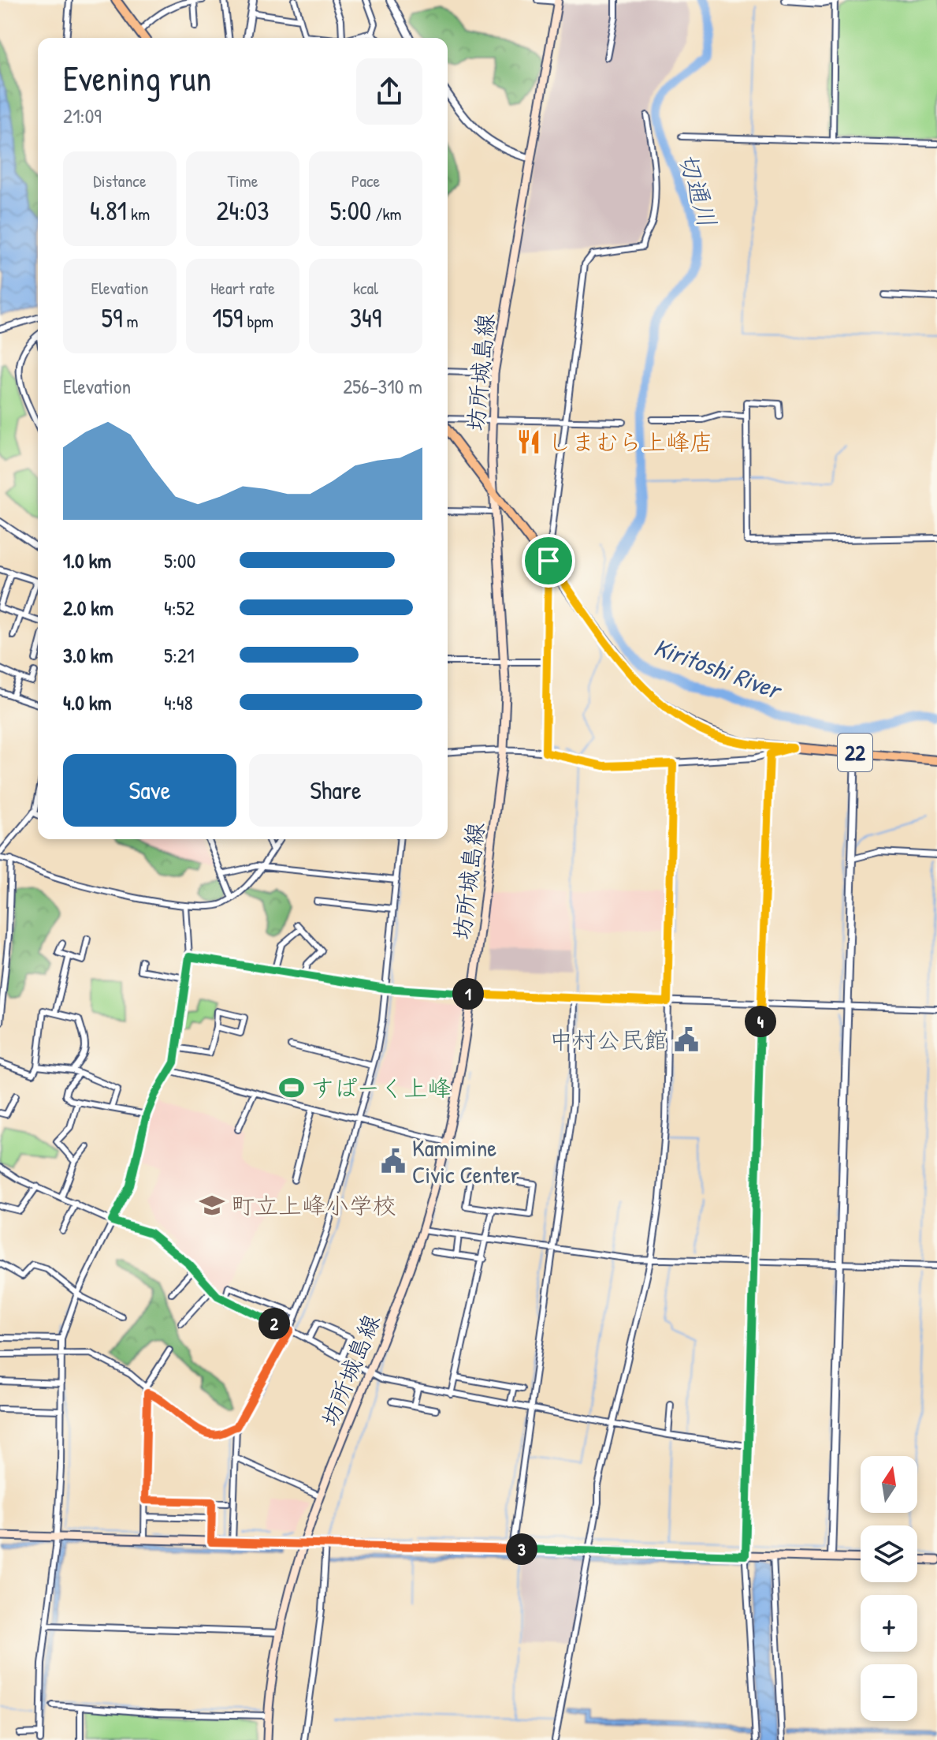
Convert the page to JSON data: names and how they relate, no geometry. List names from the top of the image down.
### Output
{
  "streets": {
    "main road": ["坊所城島線", "22"]
  },
  "crossings": [
    ["坊所城島線", "22"]
  ],
  "water": ["切通川", "Kiritoshi River"],
  "places": {
    "restaurant": ["しまむら上峰店"],
    "public building": ["中村公民館", "Kamimine Civic Center"],
    "sports": ["すぱーく上峰"],
    "school or university": ["町立上峰小学校"]
  },
  "north": "top",
  "page": {
    "heading": ["Evening run", "21:09"],
    "stats": [
      ["Distance", "4.81 km"],
      ["Time", "24:03"],
      ["Pace", "5:00 /km"],
      ["Elevation", "59 m"],
      ["Heart rate", "159 bpm"],
      ["kcal", "349"]
    ],
    "chart": ["Elevation", "256–310 m"],
    "list": [
      {
        "name": "1.0 km",
        "note": "5:00"
      },
      {
        "name": "2.0 km",
        "note": "4:52"
      },
      {
        "name": "3.0 km",
        "note": "5:21"
      },
      {
        "name": "4.0 km",
        "note": "4:48"
      }
    ],
    "buttons": ["Save", "Share"],
    "pins": [
      "1",
      "4",
      "2",
      "3"
    ],
    "map_buttons": ["+", "−"]
  }
}
